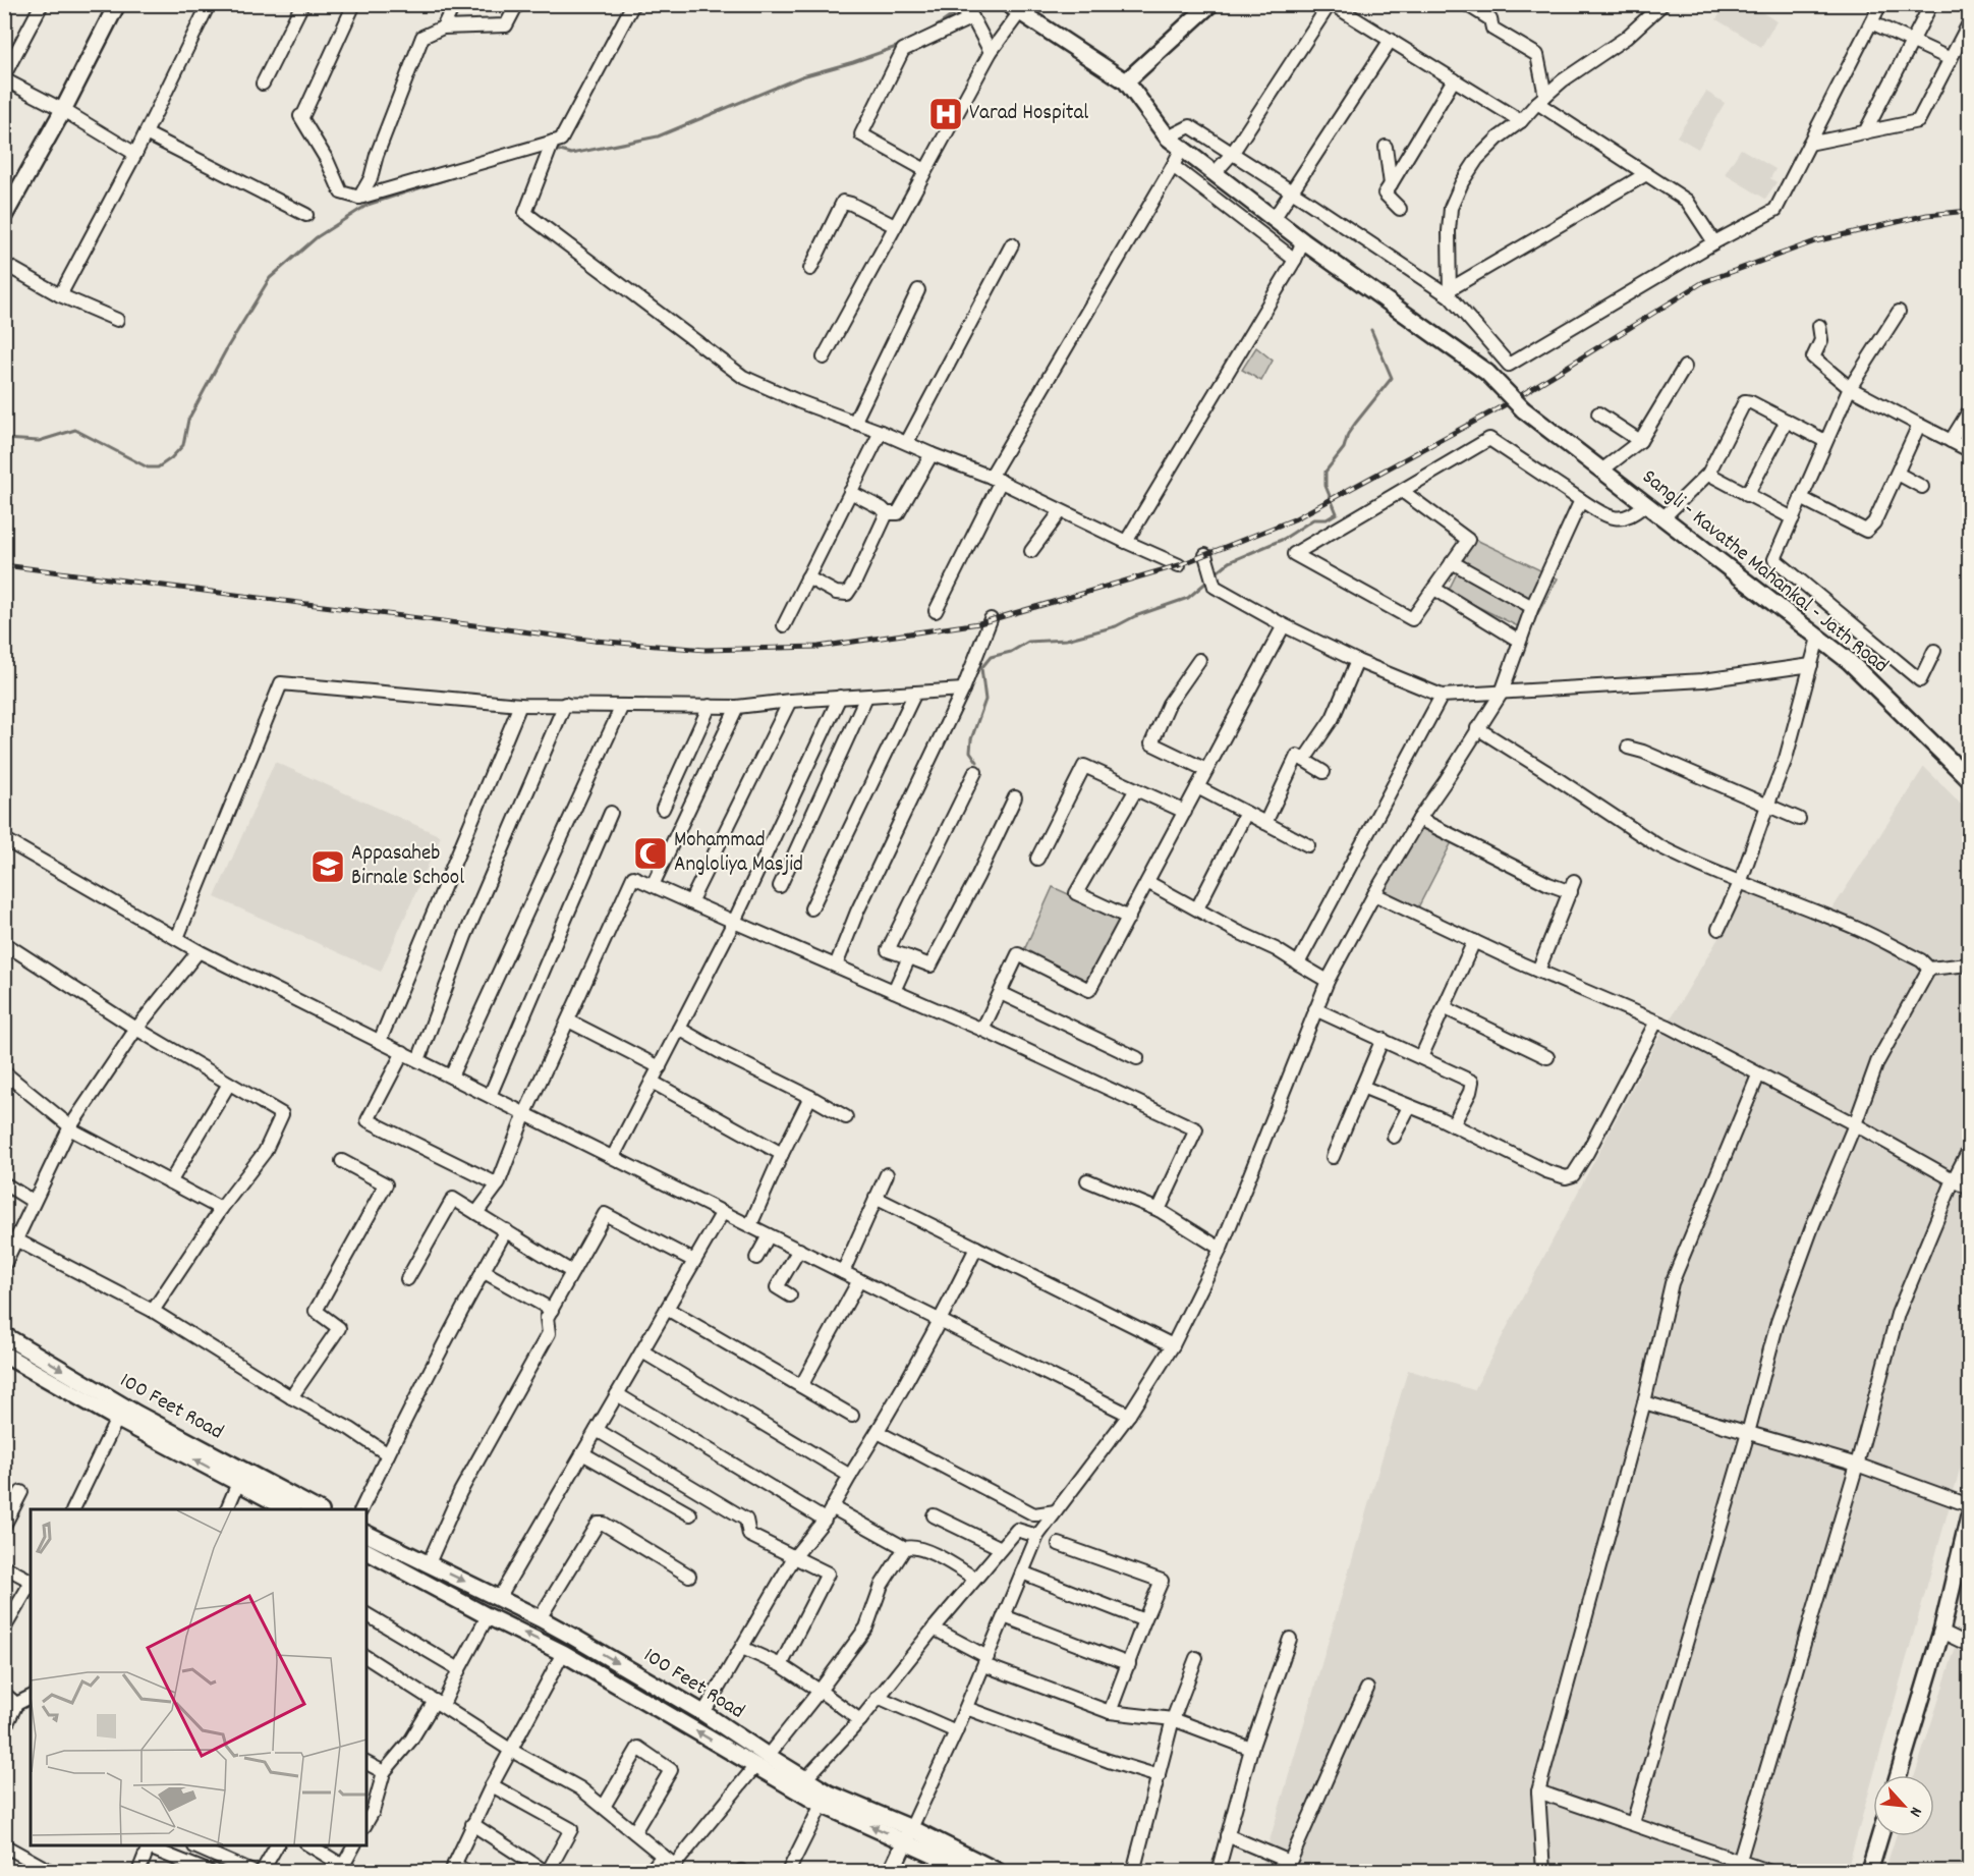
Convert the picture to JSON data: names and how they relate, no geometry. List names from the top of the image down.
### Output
{
  "streets": {
    "main road": ["Sangli - Kavathe Mahankal - Jath Road", "100 Feet Road"]
  },
  "places": {
    "hospital": ["Varad Hospital"],
    "mosque": ["Mohammad Angloliya Masjid"],
    "school or university": ["Appasaheb Birnale School"]
  },
  "north": "bottom right"
}
